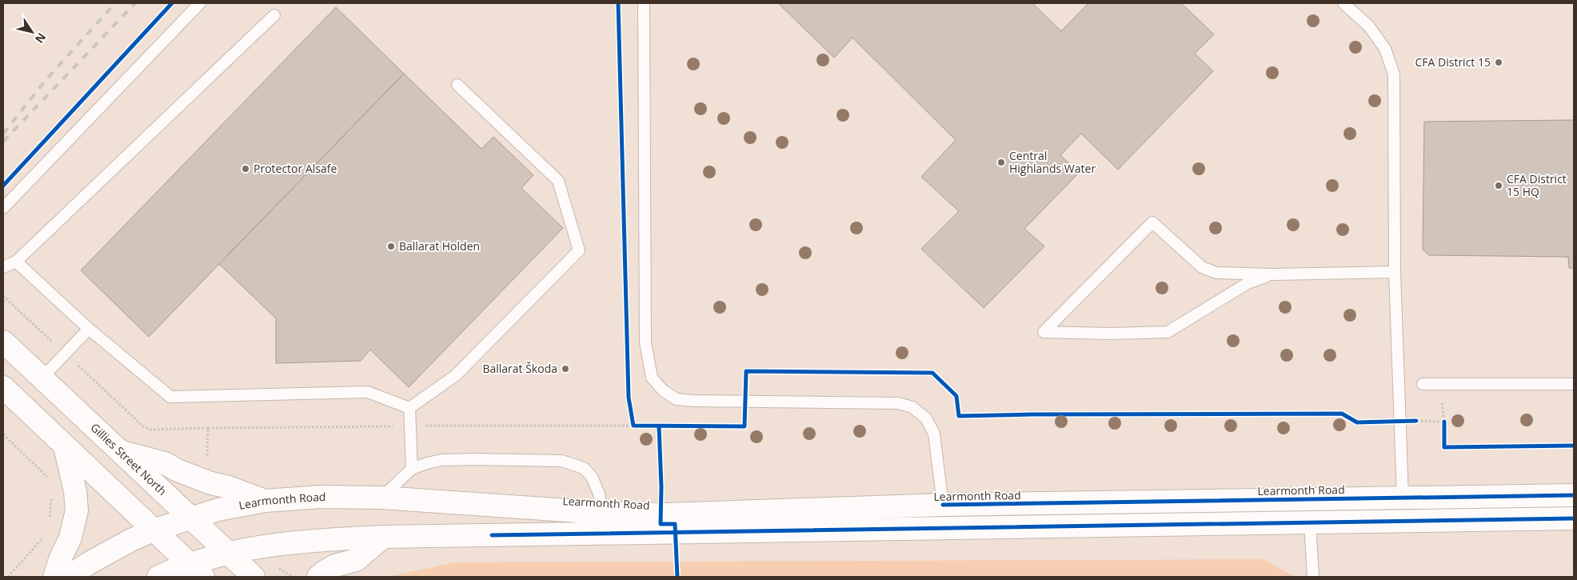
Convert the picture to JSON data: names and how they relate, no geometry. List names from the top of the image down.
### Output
{
  "streets": {
    "main road": ["Gillies Street North", "Learmonth Road"]
  },
  "crossings": [
    ["Gillies Street North", "Learmonth Road"]
  ],
  "places": [
    "CFA District 15",
    "Central Highlands Water",
    "Protector Alsafe",
    "CFA District 15 HQ",
    "Ballarat Holden",
    "Ballarat Škoda"
  ],
  "north": "bottom right"
}
